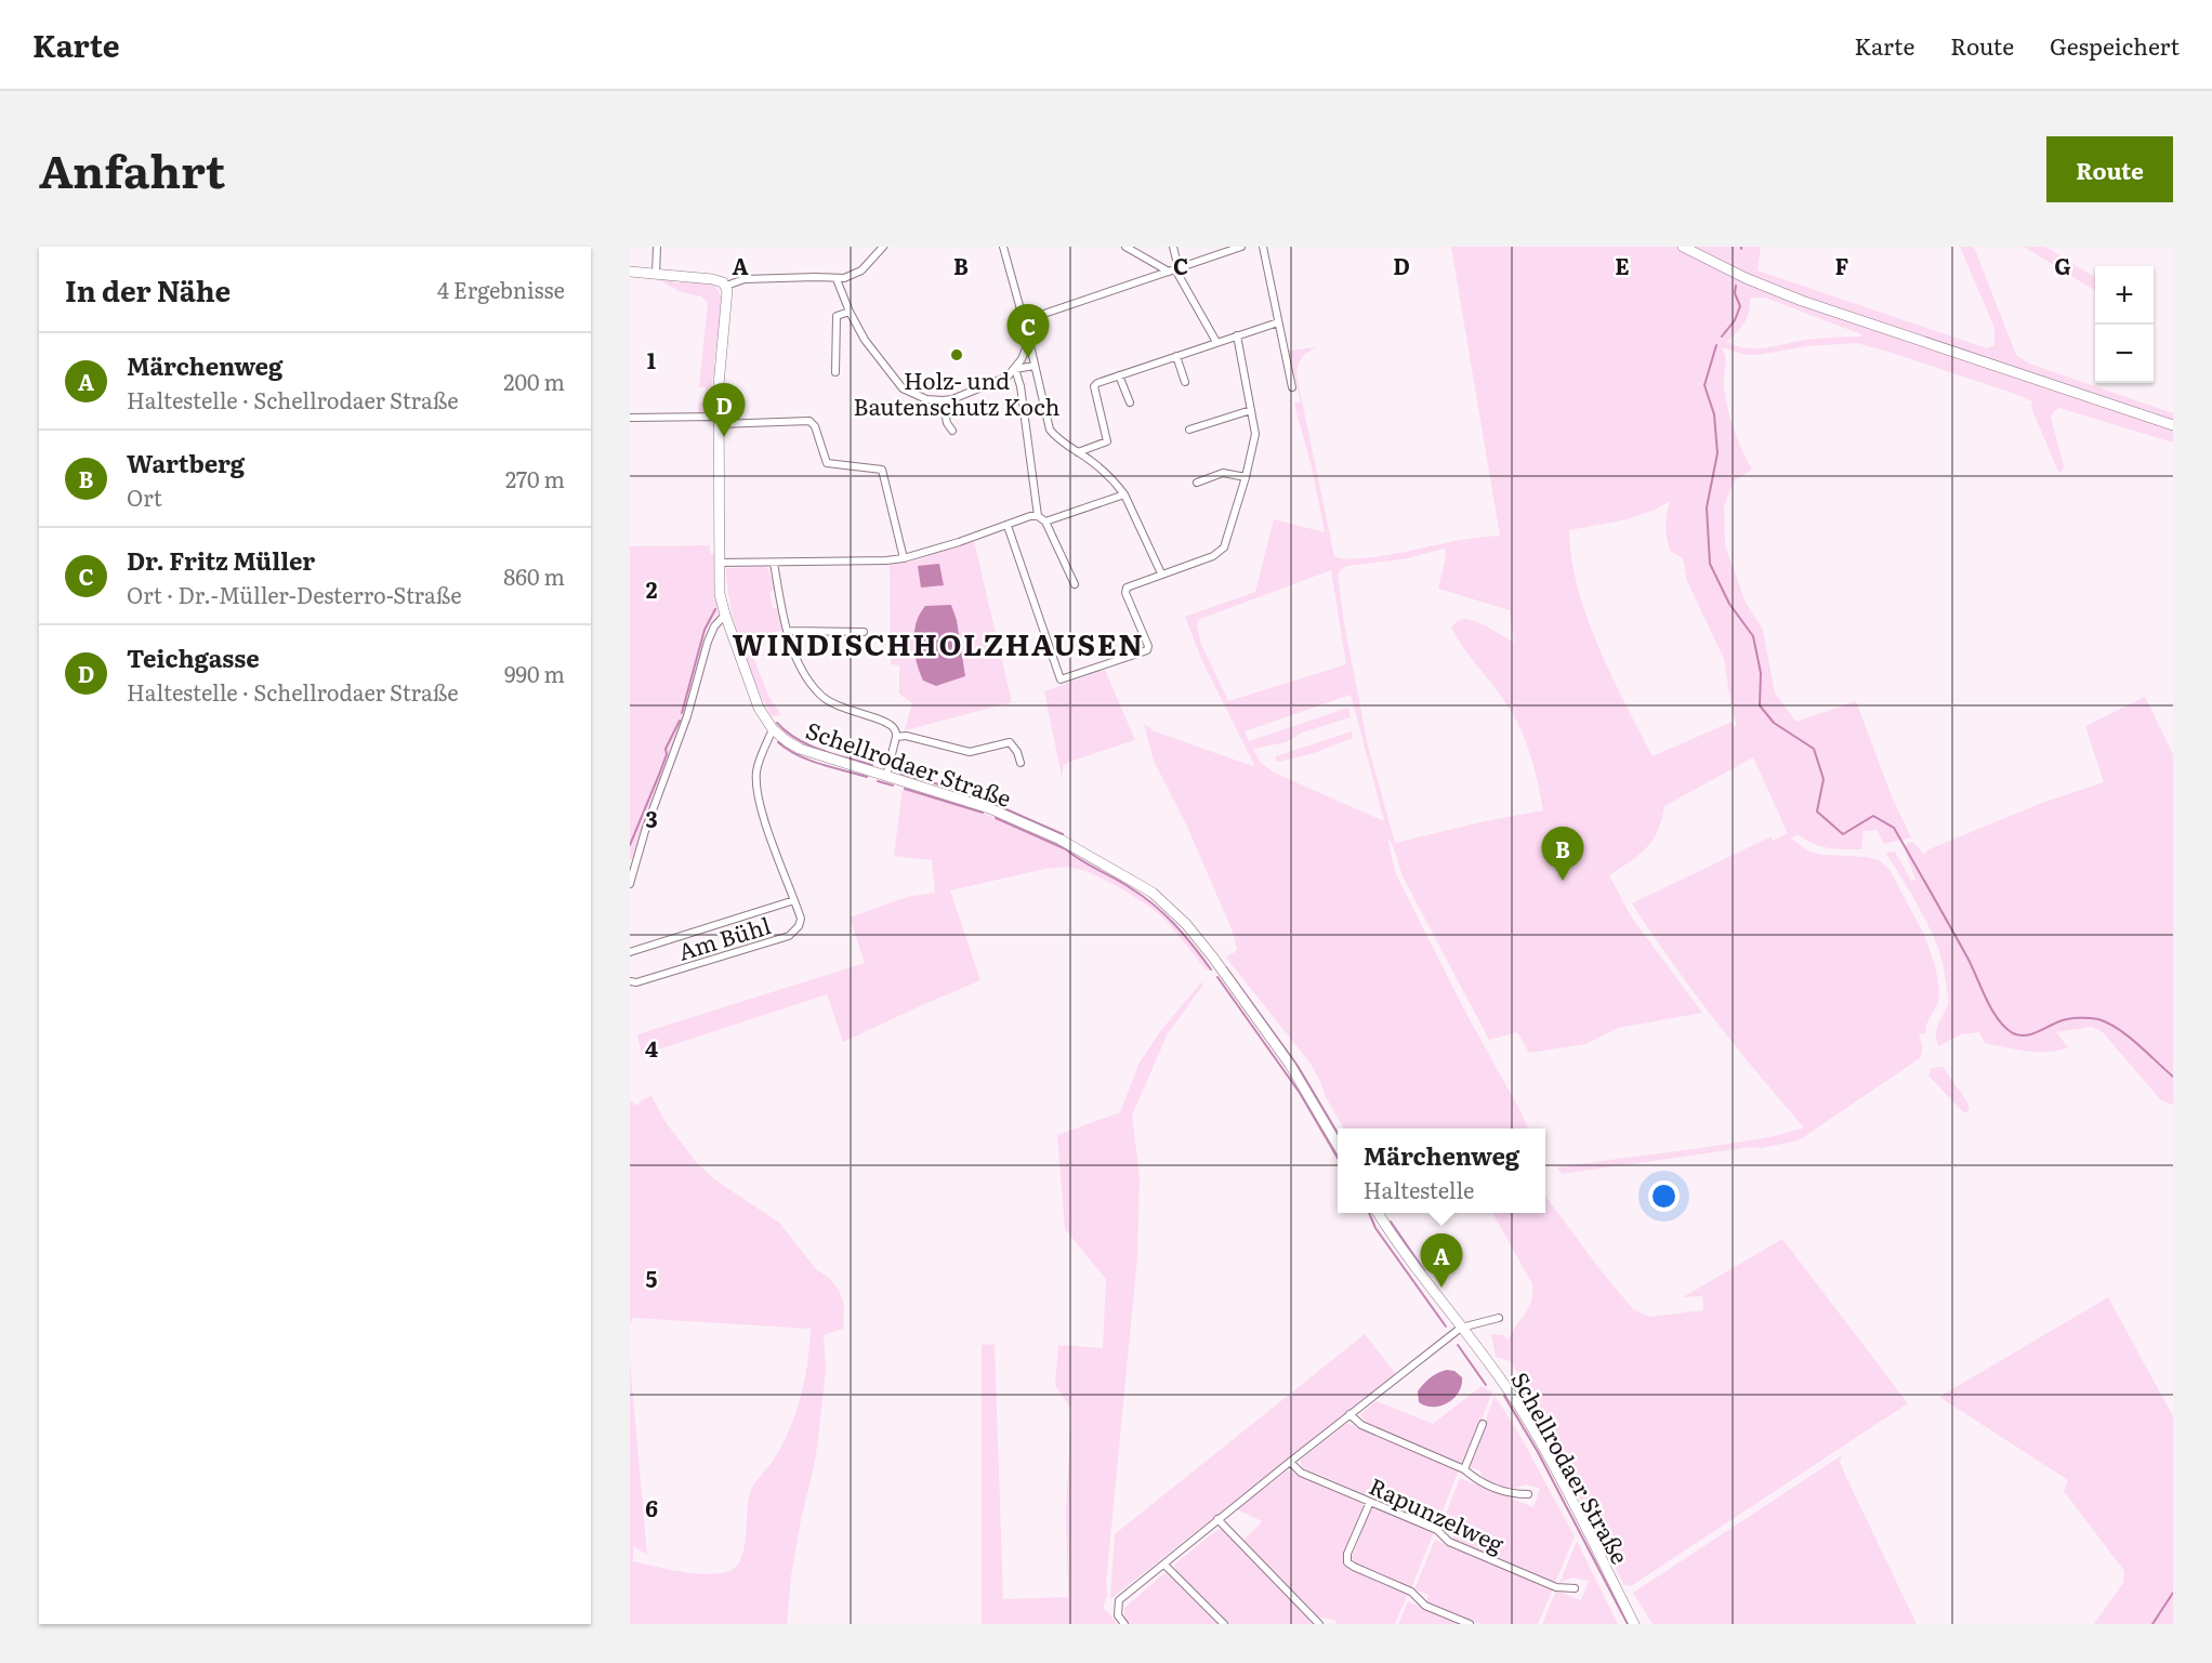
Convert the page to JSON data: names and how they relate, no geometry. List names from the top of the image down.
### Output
{
  "streets": {
    "street": ["Schellrodaer Straße", "Am Bühl", "Rapunzelweg"]
  },
  "crossings": [
    ["Schellrodaer Straße", "Am Bühl"]
  ],
  "districts": ["WINDISCHHOLZHAUSEN"],
  "places": ["Holz- und Bautenschutz Koch"],
  "page": {
    "header": "Karte",
    "nav": ["Karte", "Route", "Gespeichert"],
    "title": "Anfahrt",
    "buttons": "Route",
    "heading": ["In der Nähe", "4 Ergebnisse"],
    "map_buttons": ["+", "−"],
    "pins": [
      "C",
      "D",
      "B",
      "A"
    ],
    "list": [
      {
        "mark": "A",
        "name": "Märchenweg",
        "note": "Haltestelle · Schellrodaer Straße",
        "value": "200 m"
      },
      {
        "mark": "B",
        "name": "Wartberg",
        "note": "Ort",
        "value": "270 m"
      },
      {
        "mark": "C",
        "name": "Dr. Fritz Müller",
        "note": "Ort · Dr.-Müller-Desterro-Straße",
        "value": "860 m"
      },
      {
        "mark": "D",
        "name": "Teichgasse",
        "note": "Haltestelle · Schellrodaer Straße",
        "value": "990 m"
      }
    ],
    "popup": ["Märchenweg", "Haltestelle"]
  },
  "grid": {
    "columns": [
      "A",
      "B",
      "C",
      "D",
      "E",
      "F",
      "G"
    ],
    "rows": [
      "1",
      "2",
      "3",
      "4",
      "5",
      "6"
    ]
  }
}
